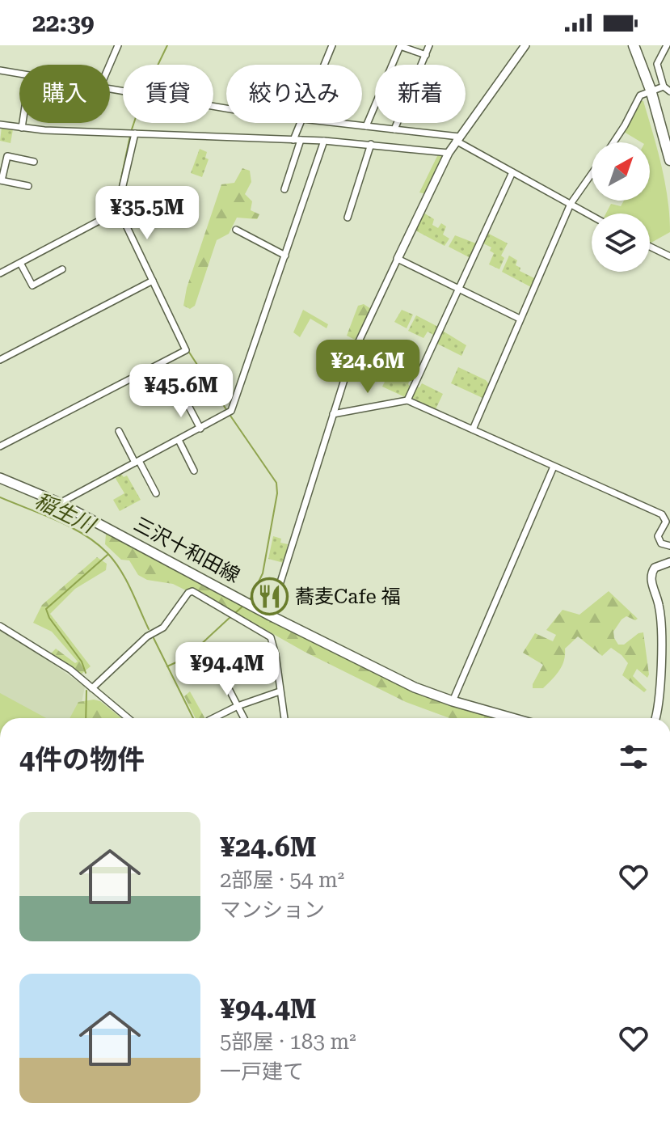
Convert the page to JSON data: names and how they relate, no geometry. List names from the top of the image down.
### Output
{
  "streets": {
    "main road": ["三沢十和田線"]
  },
  "water": ["稲生川"],
  "places": {
    "restaurant": ["蕎麦Cafe 福"]
  },
  "north": "top right",
  "page": {
    "status": "22:39",
    "chip": [
      "購入",
      "賃貸",
      "絞り込み",
      "新着"
    ],
    "price": [
      "¥35.5M",
      "¥24.6M",
      "¥45.6M",
      "¥94.4M"
    ],
    "heading": "4件の物件",
    "list": [
      {
        "name": "¥24.6M",
        "note": "2部屋 · 54 m² · マンション"
      },
      {
        "name": "¥94.4M",
        "note": "5部屋 · 183 m² · 一戸建て"
      }
    ]
  }
}
